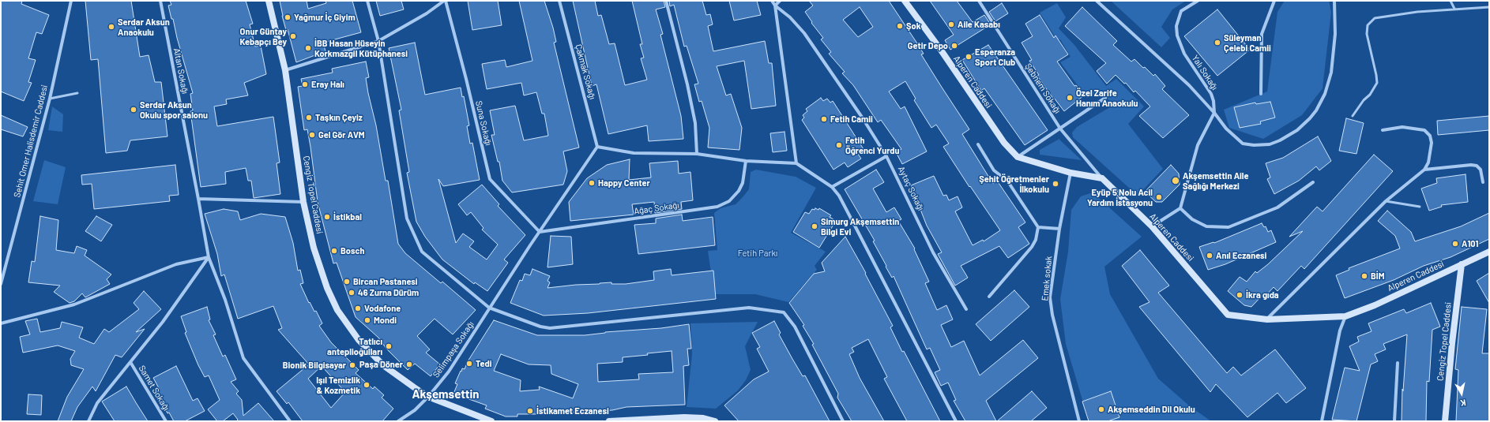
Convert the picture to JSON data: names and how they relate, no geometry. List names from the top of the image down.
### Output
{
  "streets": {
    "street": [
      "Altan Sokağı",
      "Çakmak Sokağı",
      "Yalı Sokağı",
      "Alperen Caddesi",
      "Şebnem Sokağı",
      "Suna Sokağı",
      "Sehit Omer Halisdemir Caddesi",
      "Aytaç Sokağı",
      "Cengiz Topel Caddesi",
      "Ağaç Sokağı",
      "Emek sokak",
      "Selimpaşa Sokağı",
      "Samet Sokağı"
    ]
  },
  "crossings": [
    ["Çakmak Sokağı", "Selimpaşa Sokağı"],
    ["Alperen Caddesi", "Şebnem Sokağı"],
    ["Alperen Caddesi", "Cengiz Topel Caddesi"],
    ["Suna Sokağı", "Ağaç Sokağı"],
    ["Suna Sokağı", "Selimpaşa Sokağı"],
    ["Cengiz Topel Caddesi", "Selimpaşa Sokağı"],
    ["Ağaç Sokağı", "Selimpaşa Sokağı"]
  ],
  "districts": ["Akşemsettin"],
  "parks": ["Fetih Parkı"],
  "places": [
    "Yağmur İç Giyim",
    "Aile Kasabı",
    "Şok",
    "Serdar Aksun Anaokulu",
    "Onur Güntay Kebapçı Bey",
    "Süleyman Çelebi Camii",
    "Getir Depo",
    "İBB Hasan Hüseyin Korkmazgil Kütüphanesi",
    "Esperanza Sport Club",
    "Eray Halı",
    "Özel Zarife Hanım Anaokulu",
    "Serdar Aksun Okulu spor salonu",
    "Taşkın Çeyiz",
    "Fetih Camii",
    "Gel Gör AVM",
    "Fetih Öğrenci Yurdu",
    "Akşemsettin Aile Sağlığı Merkezi",
    "Happy Center",
    "Şehit Öğretmenler İlkokulu",
    "Eyüp 5 Nolu Acil Yardım İstasyonu",
    "İstikbal",
    "Simurg Akşemsettin Bilgi Evi",
    "A101",
    "Bosch",
    "Anıl Eczanesi",
    "BİM",
    "Bircan Pastanesi",
    "46 Zurna Dürüm",
    "İkra gıda",
    "Vodafone",
    "Mondi",
    "Tatlıcı anteplioğulları",
    "Tedi",
    "Paşa Döner",
    "Bionik Bilgisayar",
    "Işıl Temizlik & Kozmetik",
    "Akşemseddin Dil Okulu",
    "İstikamet Eczanesi"
  ],
  "north": "bottom"
}
